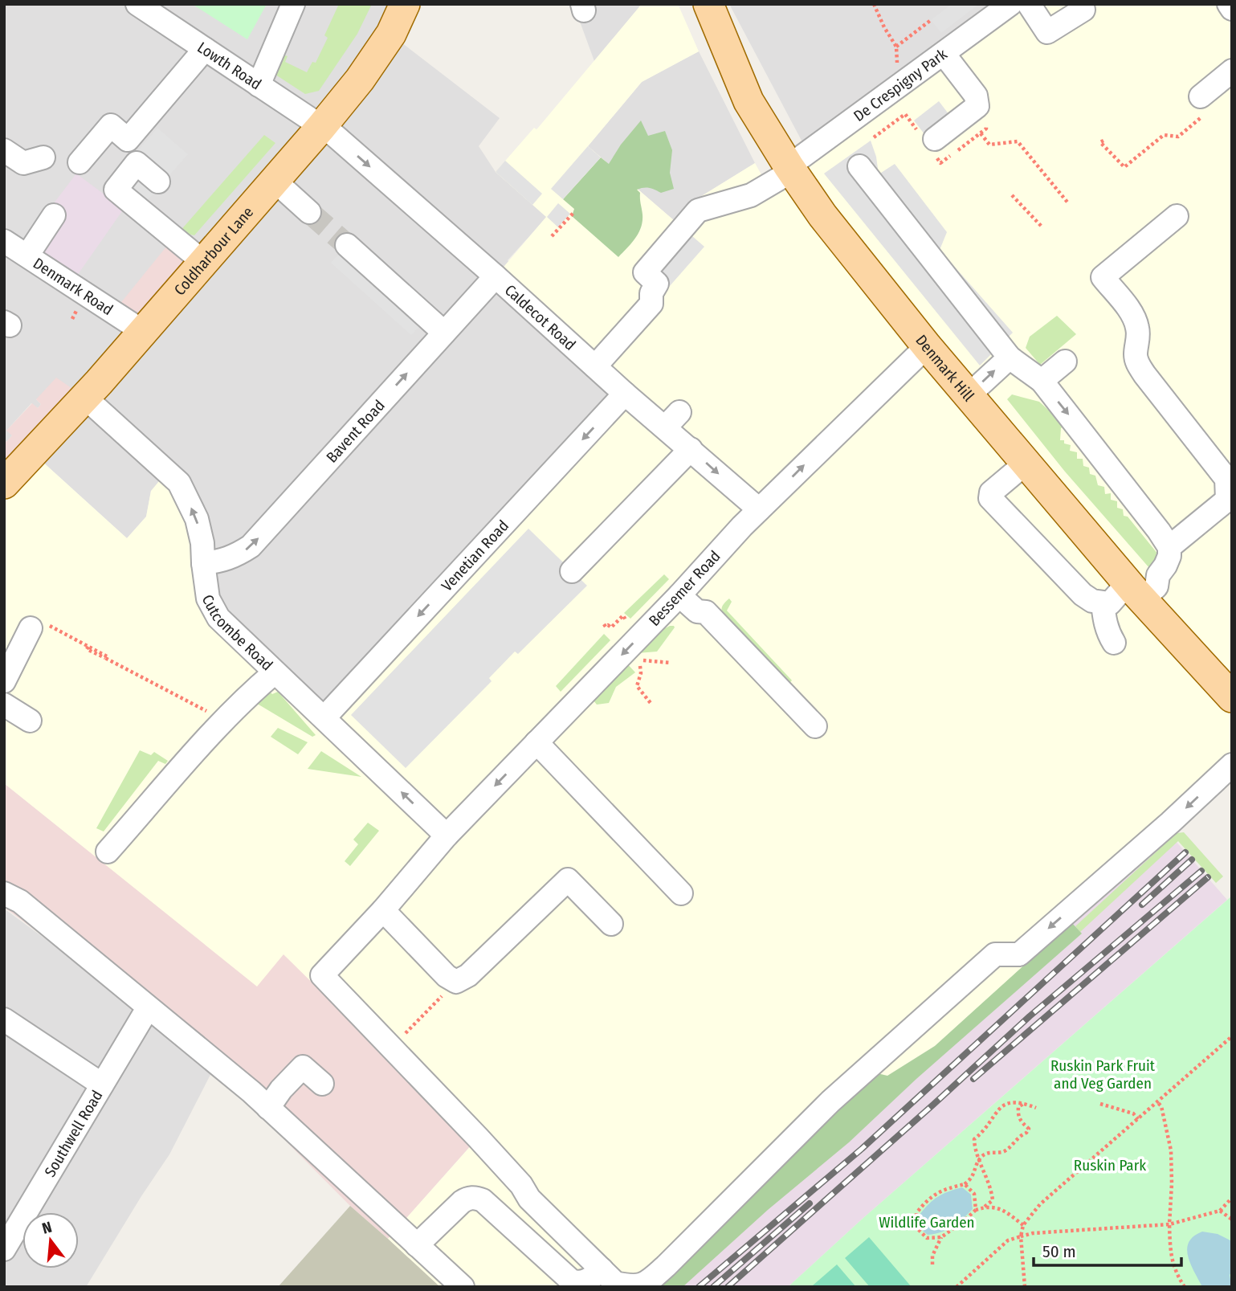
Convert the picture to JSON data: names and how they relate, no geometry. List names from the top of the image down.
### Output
{
  "streets": {
    "main road": ["Coldharbour Lane", "Denmark Hill"],
    "street": [
      "Lowth Road",
      "De Crespigny Park",
      "Denmark Road",
      "Caldecot Road",
      "Bavent Road",
      "Venetian Road",
      "Bessemer Road",
      "Cutcombe Road",
      "Southwell Road"
    ]
  },
  "crossings": [
    ["Lowth Road", "Coldharbour Lane"],
    ["Lowth Road", "Caldecot Road"],
    ["De Crespigny Park", "Caldecot Road"],
    ["De Crespigny Park", "Denmark Hill"],
    ["Coldharbour Lane", "Denmark Road"],
    ["Coldharbour Lane", "Caldecot Road"],
    ["Coldharbour Lane", "Cutcombe Road"],
    ["Caldecot Road", "Bavent Road"],
    ["Caldecot Road", "Venetian Road"],
    ["Caldecot Road", "Bessemer Road"],
    ["Denmark Hill", "Bessemer Road"],
    ["Bavent Road", "Cutcombe Road"],
    ["Venetian Road", "Cutcombe Road"],
    ["Bessemer Road", "Cutcombe Road"]
  ],
  "one_way": ["Bavent Road", "Cutcombe Road"],
  "parks": ["Ruskin Park Fruit and Veg Garden", "Ruskin Park", "Wildlife Garden"],
  "scale_bar": "50 m",
  "north": "top"
}
